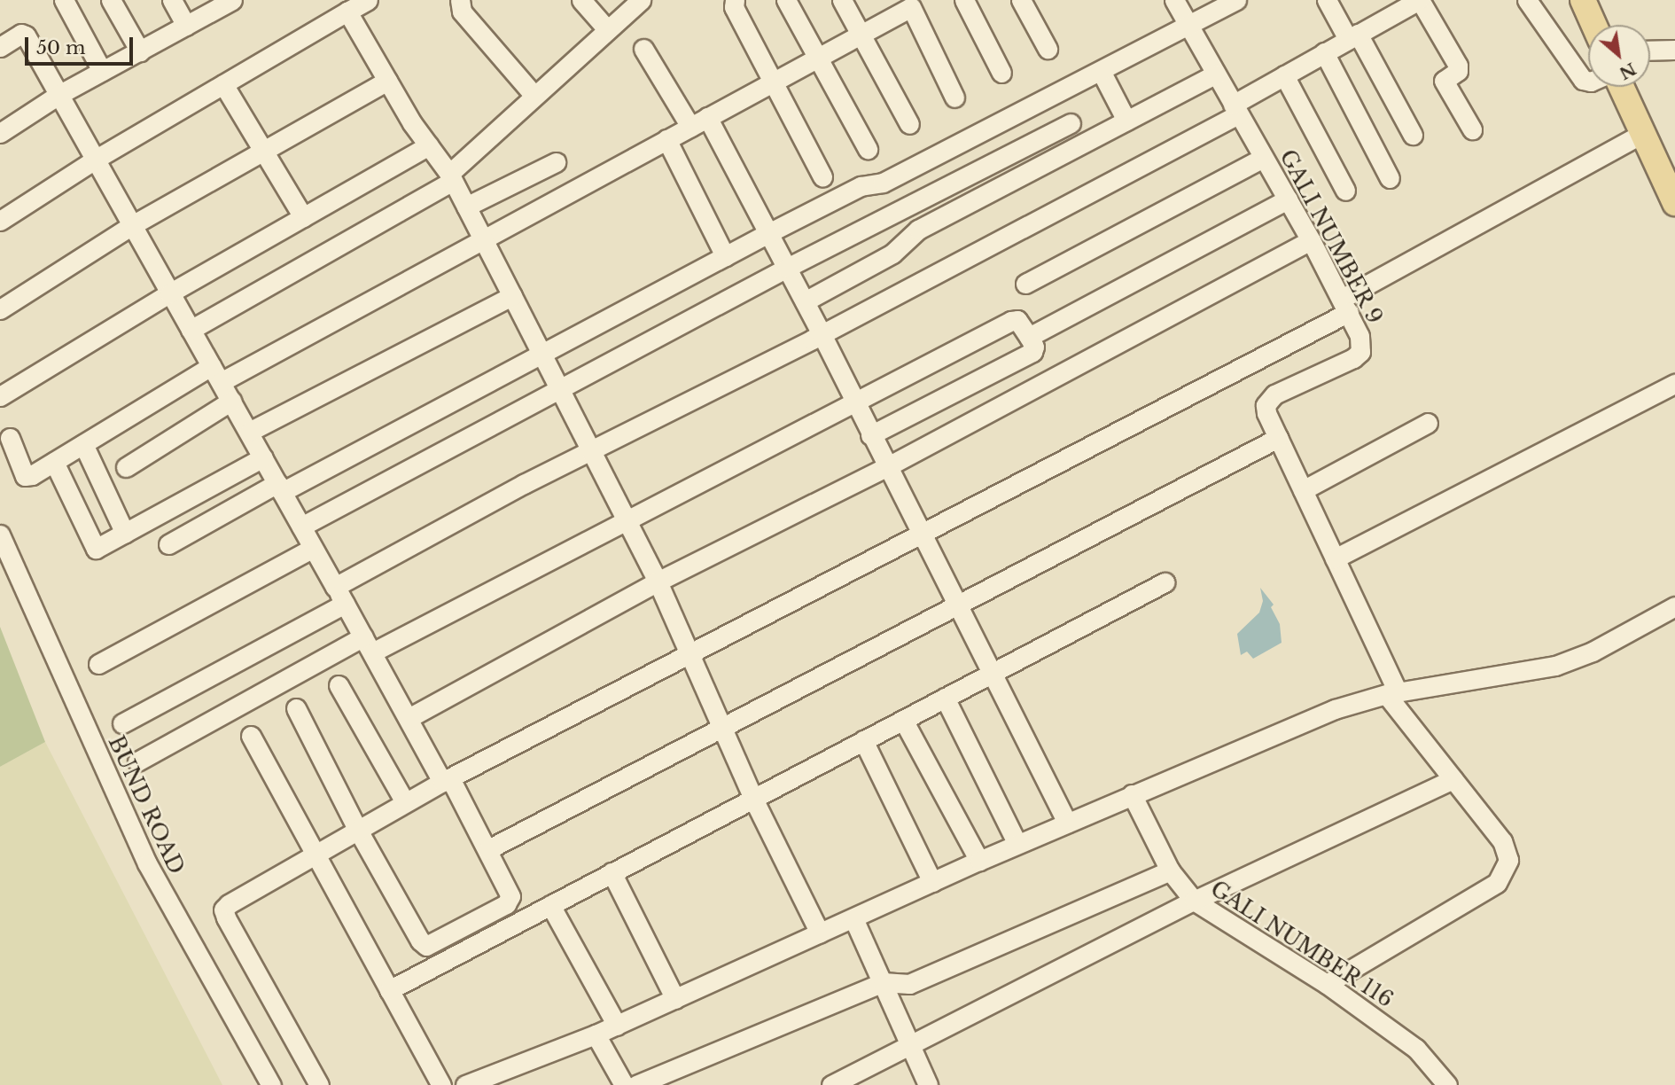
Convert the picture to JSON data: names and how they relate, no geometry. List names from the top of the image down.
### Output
{
  "streets": {
    "street": ["GALI NUMBER 9", "BUND ROAD", "GALI NUMBER 116"]
  },
  "crossings": [
    ["GALI NUMBER 9", "GALI NUMBER 116"]
  ],
  "scale_bar": "50 m",
  "north": "bottom right"
}
